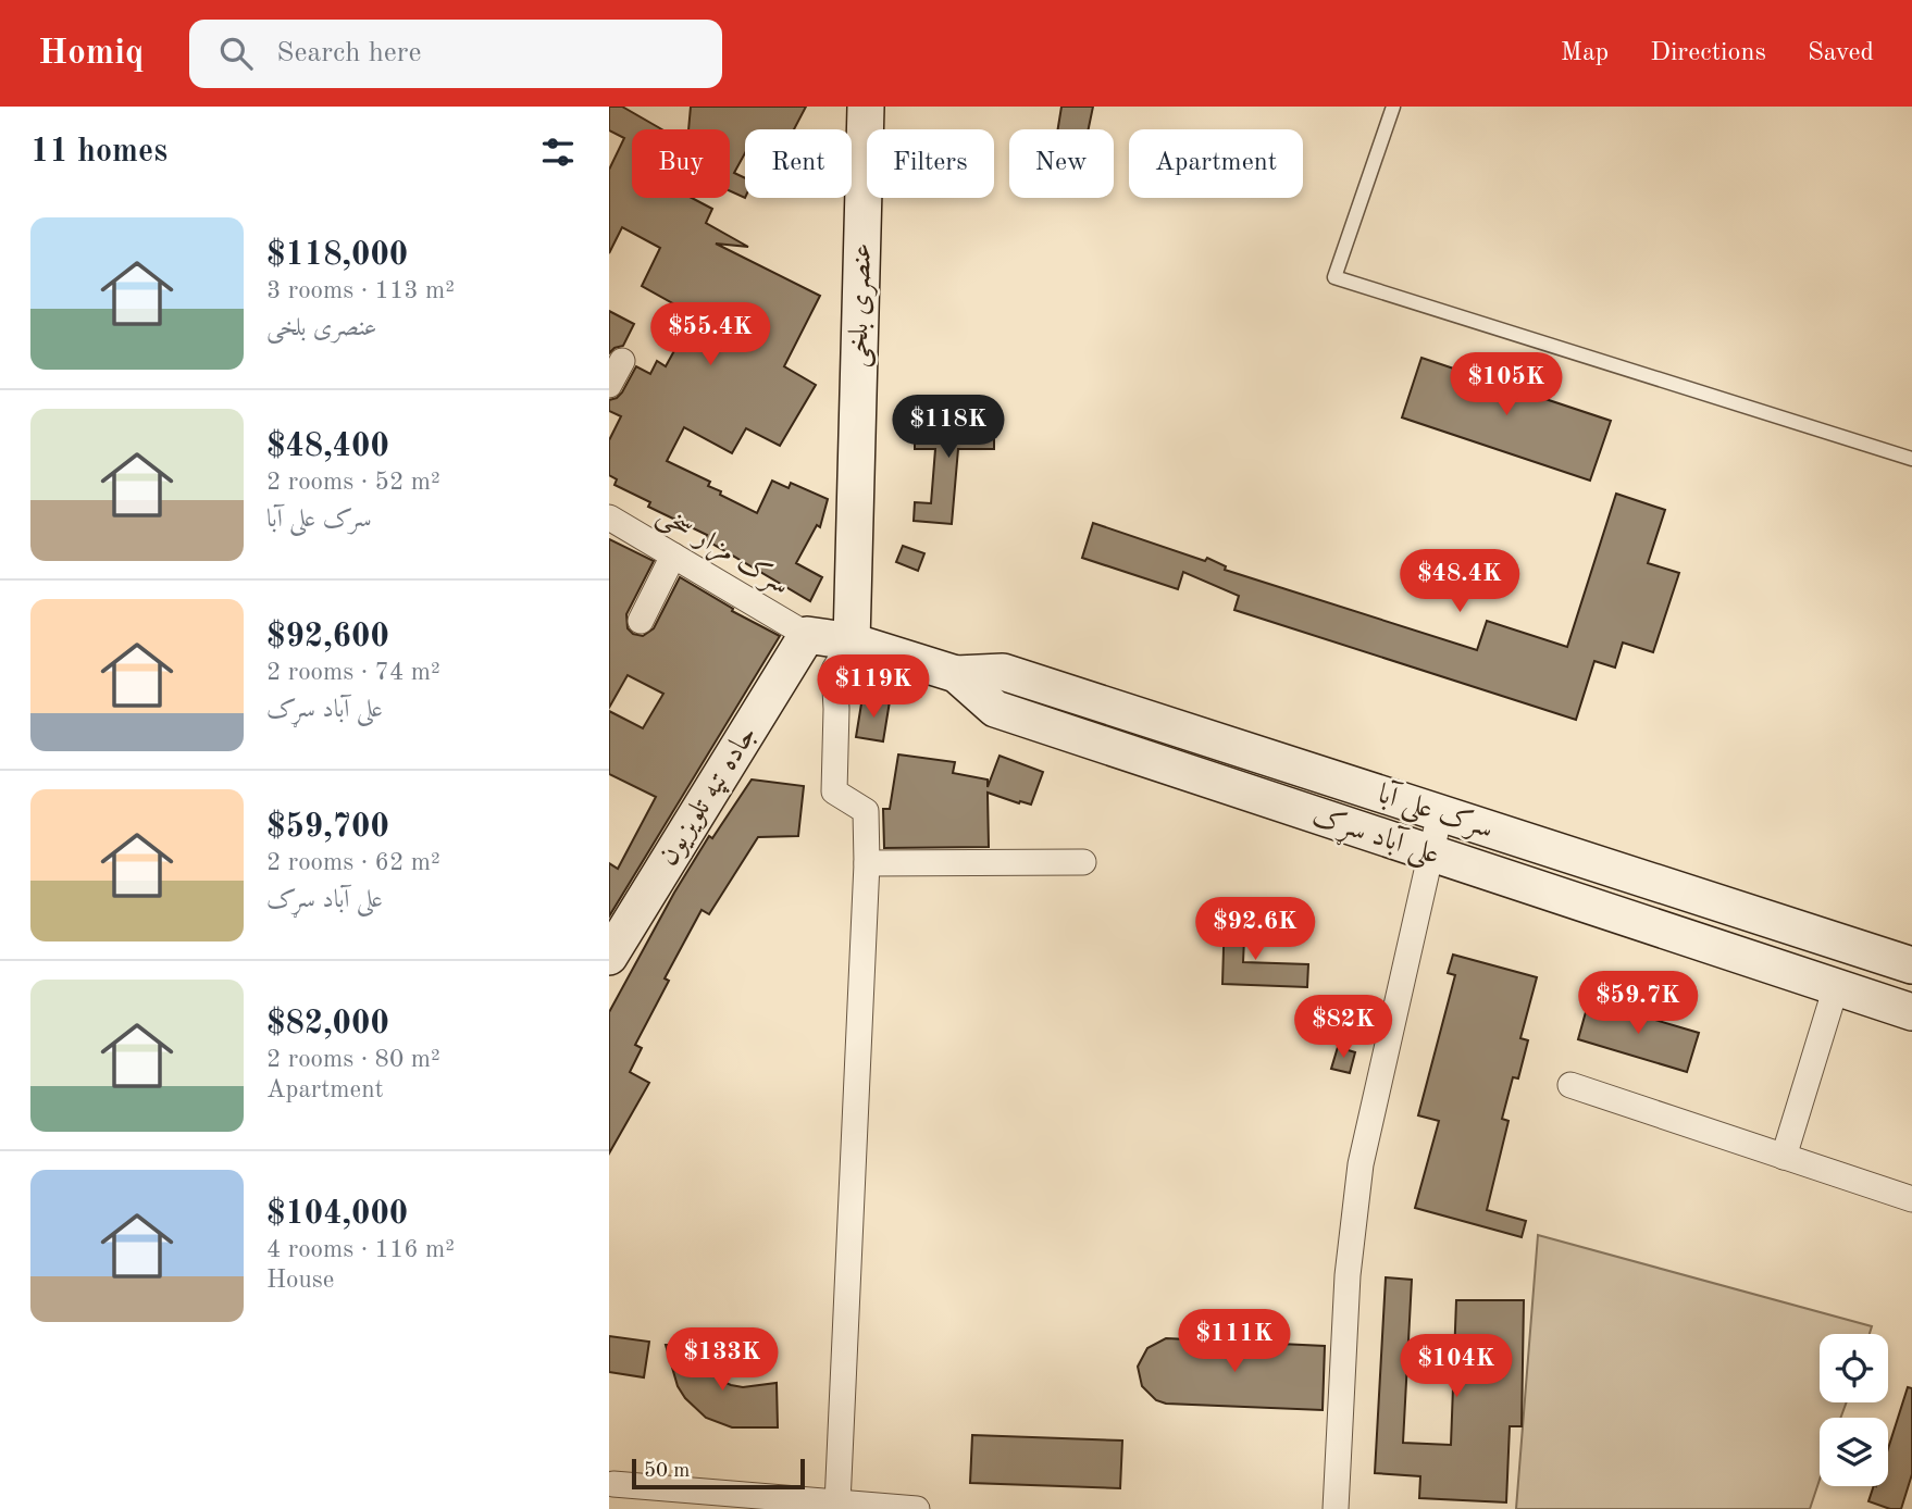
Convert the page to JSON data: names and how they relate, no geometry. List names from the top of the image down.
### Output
{
  "streets": {
    "street": [
      "عنصری بلخی",
      "سرک مزار سخی",
      "جاده تپه تلویزیون",
      "سرک علی آبا",
      "علی آباد سړک"
    ]
  },
  "crossings": [
    ["عنصری بلخی", "علی آباد سړک"],
    ["سرک مزار سخی", "جاده تپه تلویزیون"],
    ["سرک مزار سخی", "علی آباد سړک"],
    ["جاده تپه تلویزیون", "علی آباد سړک"],
    ["سرک علی آبا", "علی آباد سړک"]
  ],
  "scale_bar": "50 m",
  "page": {
    "header": "Homiq",
    "search": "Search here",
    "nav": ["Map", "Directions", "Saved"],
    "heading": "11 homes",
    "chip": [
      "Buy",
      "Rent",
      "Filters",
      "New",
      "Apartment"
    ],
    "list": [
      {
        "name": "$118,000",
        "note": "3 rooms · 113 m² · عنصری بلخی"
      },
      {
        "name": "$48,400",
        "note": "2 rooms · 52 m² · سرک علی آبا"
      },
      {
        "name": "$92,600",
        "note": "2 rooms · 74 m² · علی آباد سړک"
      },
      {
        "name": "$59,700",
        "note": "2 rooms · 62 m² · علی آباد سړک"
      },
      {
        "name": "$82,000",
        "note": "2 rooms · 80 m² · Apartment"
      },
      {
        "name": "$104,000",
        "note": "4 rooms · 116 m² · House"
      }
    ],
    "price": [
      "$55.4K",
      "$105K",
      "$118K",
      "$48.4K",
      "$119K",
      "$92.6K",
      "$59.7K",
      "$82K",
      "$111K",
      "$133K",
      "$104K"
    ],
    "scale": "50 m"
  }
}
